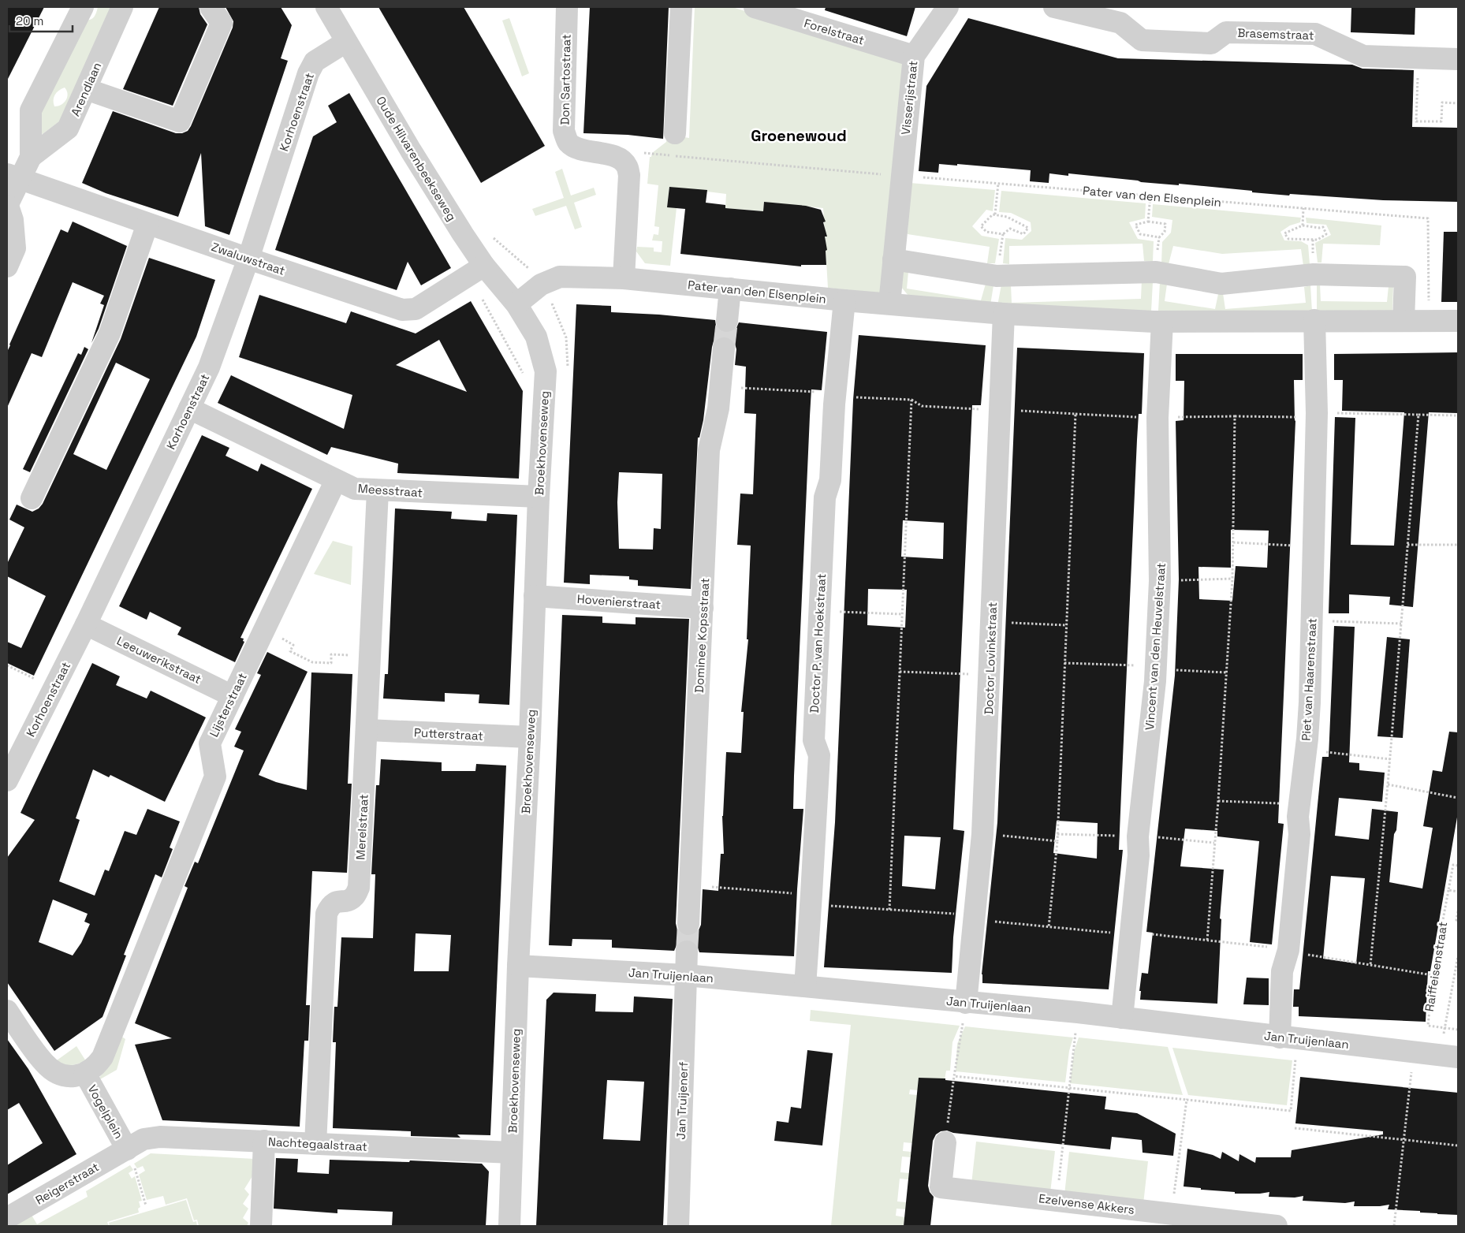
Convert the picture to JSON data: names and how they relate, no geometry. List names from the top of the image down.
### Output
{
  "streets": {
    "street": [
      "Forelstraat",
      "Brasemstraat",
      "Don Sartostraat",
      "Arendlaan",
      "Visserijstraat",
      "Korhoenstraat",
      "Oude Hilvarenbeekseweg",
      "Pater van den Elsenplein",
      "Zwaluwstraat",
      "Broekhovenseweg",
      "Meesstraat",
      "Hovenierstraat",
      "Dominee Kopsstraat",
      "Doctor P. van Hoekstraat",
      "Vincent van den Heuvelstraat",
      "Doctor Lovinkstraat",
      "Leeuwerikstraat",
      "Piet van Haarenstraat",
      "Lijsterstraat",
      "Putterstraat",
      "Merelstraat",
      "Jan Truijenlaan",
      "Jan Truijenerf",
      "Vogelplein",
      "Nachtegaalstraat",
      "Reigerstraat",
      "Ezelvense Akkers"
    ],
    "path": ["Raiffeisenstraat"]
  },
  "crossings": [
    ["Forelstraat", "Visserijstraat"],
    ["Don Sartostraat", "Pater van den Elsenplein"],
    ["Arendlaan", "Zwaluwstraat"],
    ["Visserijstraat", "Pater van den Elsenplein"],
    ["Korhoenstraat", "Oude Hilvarenbeekseweg"],
    ["Korhoenstraat", "Zwaluwstraat"],
    ["Korhoenstraat", "Meesstraat"],
    ["Korhoenstraat", "Leeuwerikstraat"],
    ["Oude Hilvarenbeekseweg", "Pater van den Elsenplein"],
    ["Oude Hilvarenbeekseweg", "Zwaluwstraat"],
    ["Oude Hilvarenbeekseweg", "Broekhovenseweg"],
    ["Pater van den Elsenplein", "Broekhovenseweg"],
    ["Pater van den Elsenplein", "Doctor P. van Hoekstraat"],
    ["Pater van den Elsenplein", "Vincent van den Heuvelstraat"],
    ["Pater van den Elsenplein", "Doctor Lovinkstraat"],
    ["Pater van den Elsenplein", "Piet van Haarenstraat"],
    ["Broekhovenseweg", "Meesstraat"],
    ["Broekhovenseweg", "Hovenierstraat"],
    ["Broekhovenseweg", "Putterstraat"],
    ["Broekhovenseweg", "Jan Truijenlaan"],
    ["Broekhovenseweg", "Nachtegaalstraat"],
    ["Meesstraat", "Lijsterstraat"],
    ["Meesstraat", "Merelstraat"],
    ["Hovenierstraat", "Dominee Kopsstraat"],
    ["Doctor P. van Hoekstraat", "Jan Truijenlaan"],
    ["Vincent van den Heuvelstraat", "Jan Truijenlaan"],
    ["Doctor Lovinkstraat", "Jan Truijenlaan"],
    ["Leeuwerikstraat", "Lijsterstraat"],
    ["Piet van Haarenstraat", "Jan Truijenlaan"],
    ["Lijsterstraat", "Vogelplein"],
    ["Putterstraat", "Merelstraat"],
    ["Merelstraat", "Nachtegaalstraat"],
    ["Jan Truijenlaan", "Jan Truijenerf"],
    ["Vogelplein", "Nachtegaalstraat"],
    ["Vogelplein", "Reigerstraat"],
    ["Nachtegaalstraat", "Reigerstraat"]
  ],
  "districts": ["Groenewoud"],
  "scale_bar": "20 m"
}
